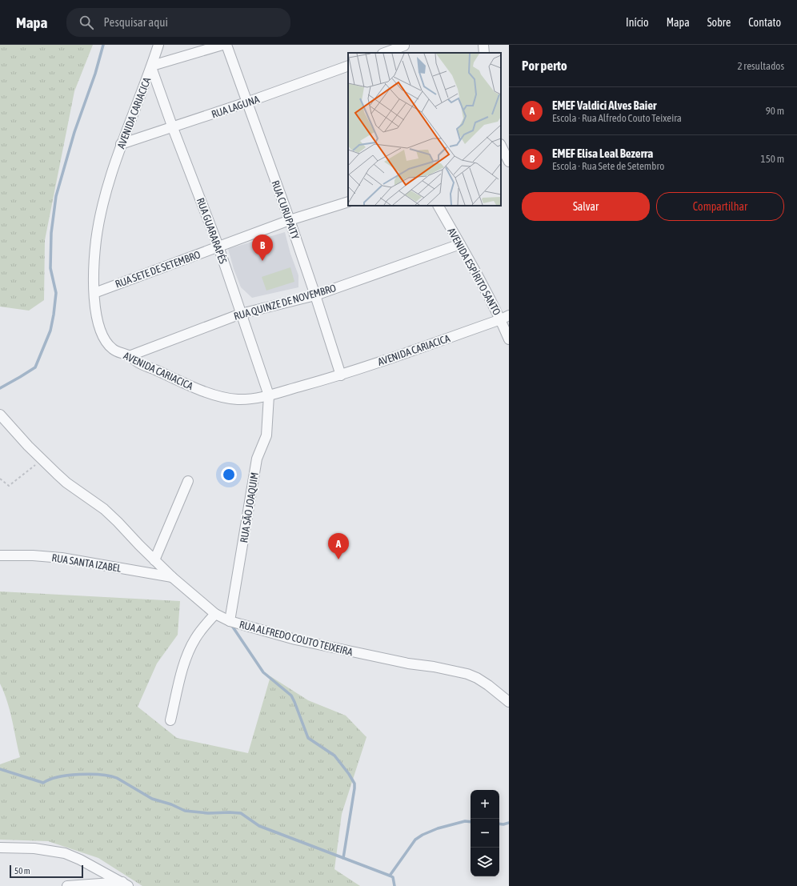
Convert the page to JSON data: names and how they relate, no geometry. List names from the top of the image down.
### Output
{
  "streets": {
    "street": [
      "RUA LAGUNA",
      "AVENIDA CARIACICA",
      "RUA CURUPAITY",
      "RUA GUARARAPÉS",
      "RUA SETE DE SETEMBRO",
      "AVENIDA ESPÍRITO SANTO",
      "RUA QUINZE DE NOVEMBRO",
      "RUA SÃO JOAQUIM",
      "RUA SANTA IZABEL",
      "RUA ALFREDO COUTO TEIXEIRA"
    ]
  },
  "crossings": [
    ["RUA LAGUNA", "AVENIDA CARIACICA"],
    ["RUA LAGUNA", "RUA CURUPAITY"],
    ["RUA LAGUNA", "RUA GUARARAPÉS"],
    ["AVENIDA CARIACICA", "RUA CURUPAITY"],
    ["AVENIDA CARIACICA", "RUA GUARARAPÉS"],
    ["AVENIDA CARIACICA", "RUA SETE DE SETEMBRO"],
    ["AVENIDA CARIACICA", "AVENIDA ESPÍRITO SANTO"],
    ["AVENIDA CARIACICA", "RUA QUINZE DE NOVEMBRO"],
    ["AVENIDA CARIACICA", "RUA SÃO JOAQUIM"],
    ["RUA CURUPAITY", "RUA SETE DE SETEMBRO"],
    ["RUA CURUPAITY", "RUA QUINZE DE NOVEMBRO"],
    ["RUA GUARARAPÉS", "RUA SETE DE SETEMBRO"],
    ["RUA GUARARAPÉS", "RUA QUINZE DE NOVEMBRO"],
    ["RUA GUARARAPÉS", "RUA SÃO JOAQUIM"],
    ["AVENIDA ESPÍRITO SANTO", "RUA QUINZE DE NOVEMBRO"],
    ["RUA SÃO JOAQUIM", "RUA ALFREDO COUTO TEIXEIRA"],
    ["RUA SANTA IZABEL", "RUA ALFREDO COUTO TEIXEIRA"]
  ],
  "scale_bar": "50 m",
  "page": {
    "header": "Mapa",
    "search": "Pesquisar aqui",
    "nav": [
      "Início",
      "Mapa",
      "Sobre",
      "Contato"
    ],
    "heading": ["Por perto", "2 resultados"],
    "list": [
      {
        "mark": "A",
        "name": "EMEF Valdici Alves Baier",
        "note": "Escola · Rua Alfredo Couto Teixeira",
        "value": "90 m"
      },
      {
        "mark": "B",
        "name": "EMEF Elisa Leal Bezerra",
        "note": "Escola · Rua Sete de Setembro",
        "value": "150 m"
      }
    ],
    "buttons": ["Salvar", "Compartilhar"],
    "pins": ["B", "A"],
    "map_buttons": ["+", "−"],
    "scale": "50 m"
  }
}
